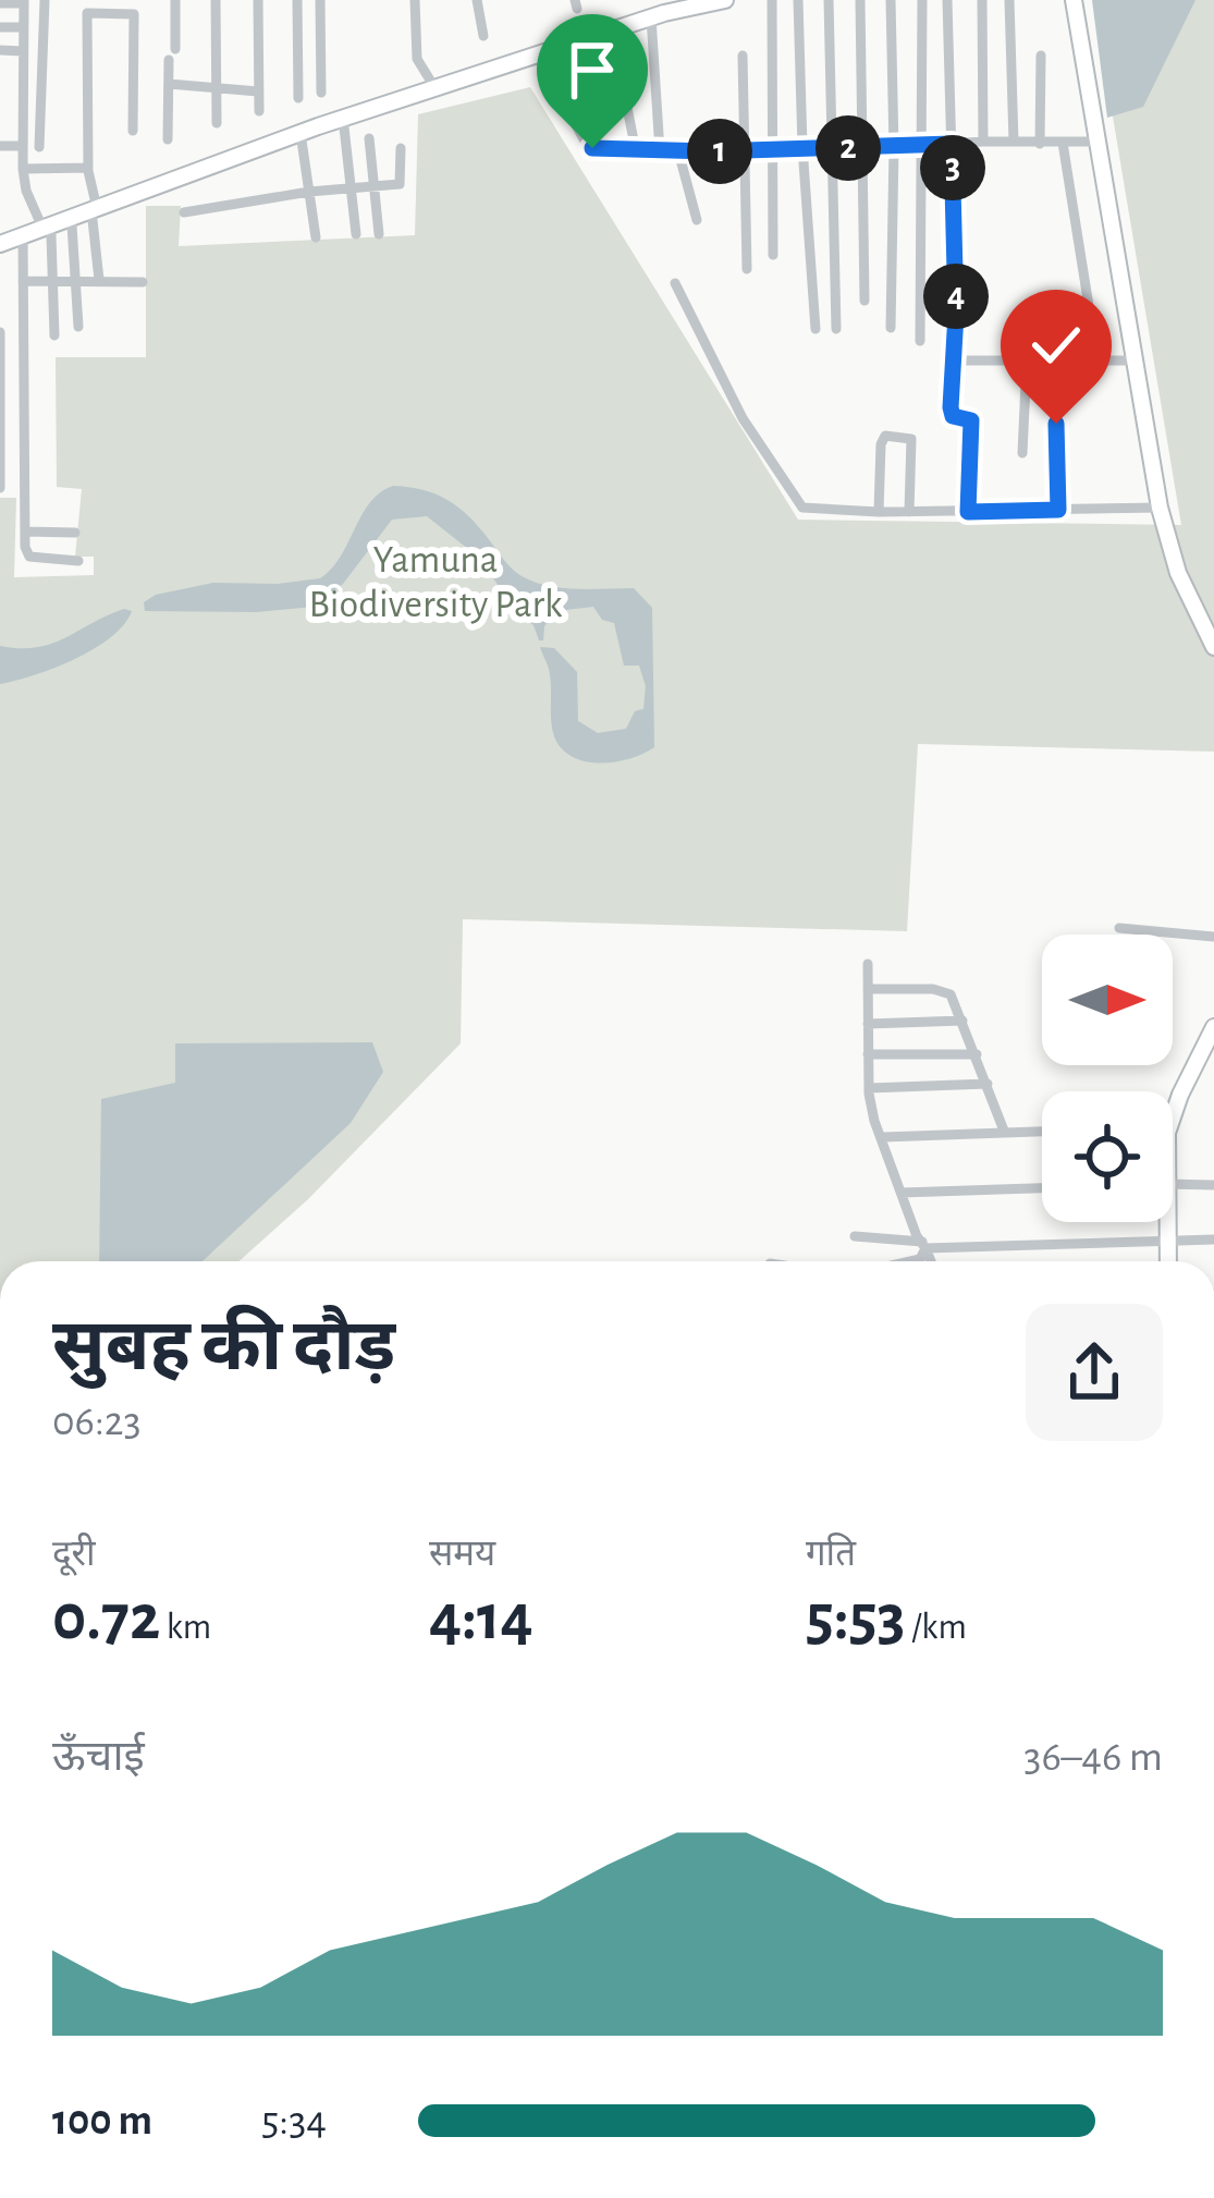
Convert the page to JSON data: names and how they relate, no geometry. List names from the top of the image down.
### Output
{
  "parks": ["Yamuna Biodiversity Park"],
  "north": "right",
  "page": {
    "pins": [
      "2",
      "1",
      "3",
      "4"
    ],
    "heading": ["सुबह की दौड़", "06:23"],
    "stats": [
      ["दूरी", "0.72 km"],
      ["समय", "4:14"],
      ["गति", "5:53 /km"]
    ],
    "chart": ["ऊँचाई", "36–46 m"],
    "list": [
      {
        "name": "100 m",
        "note": "5:34"
      }
    ]
  }
}
